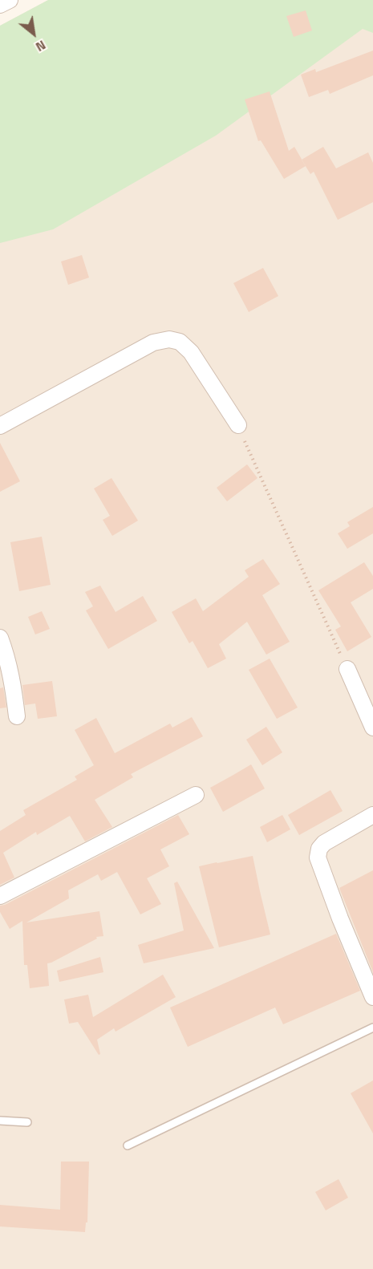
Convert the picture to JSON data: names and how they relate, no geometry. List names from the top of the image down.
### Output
{
  "north": "bottom right"
}
